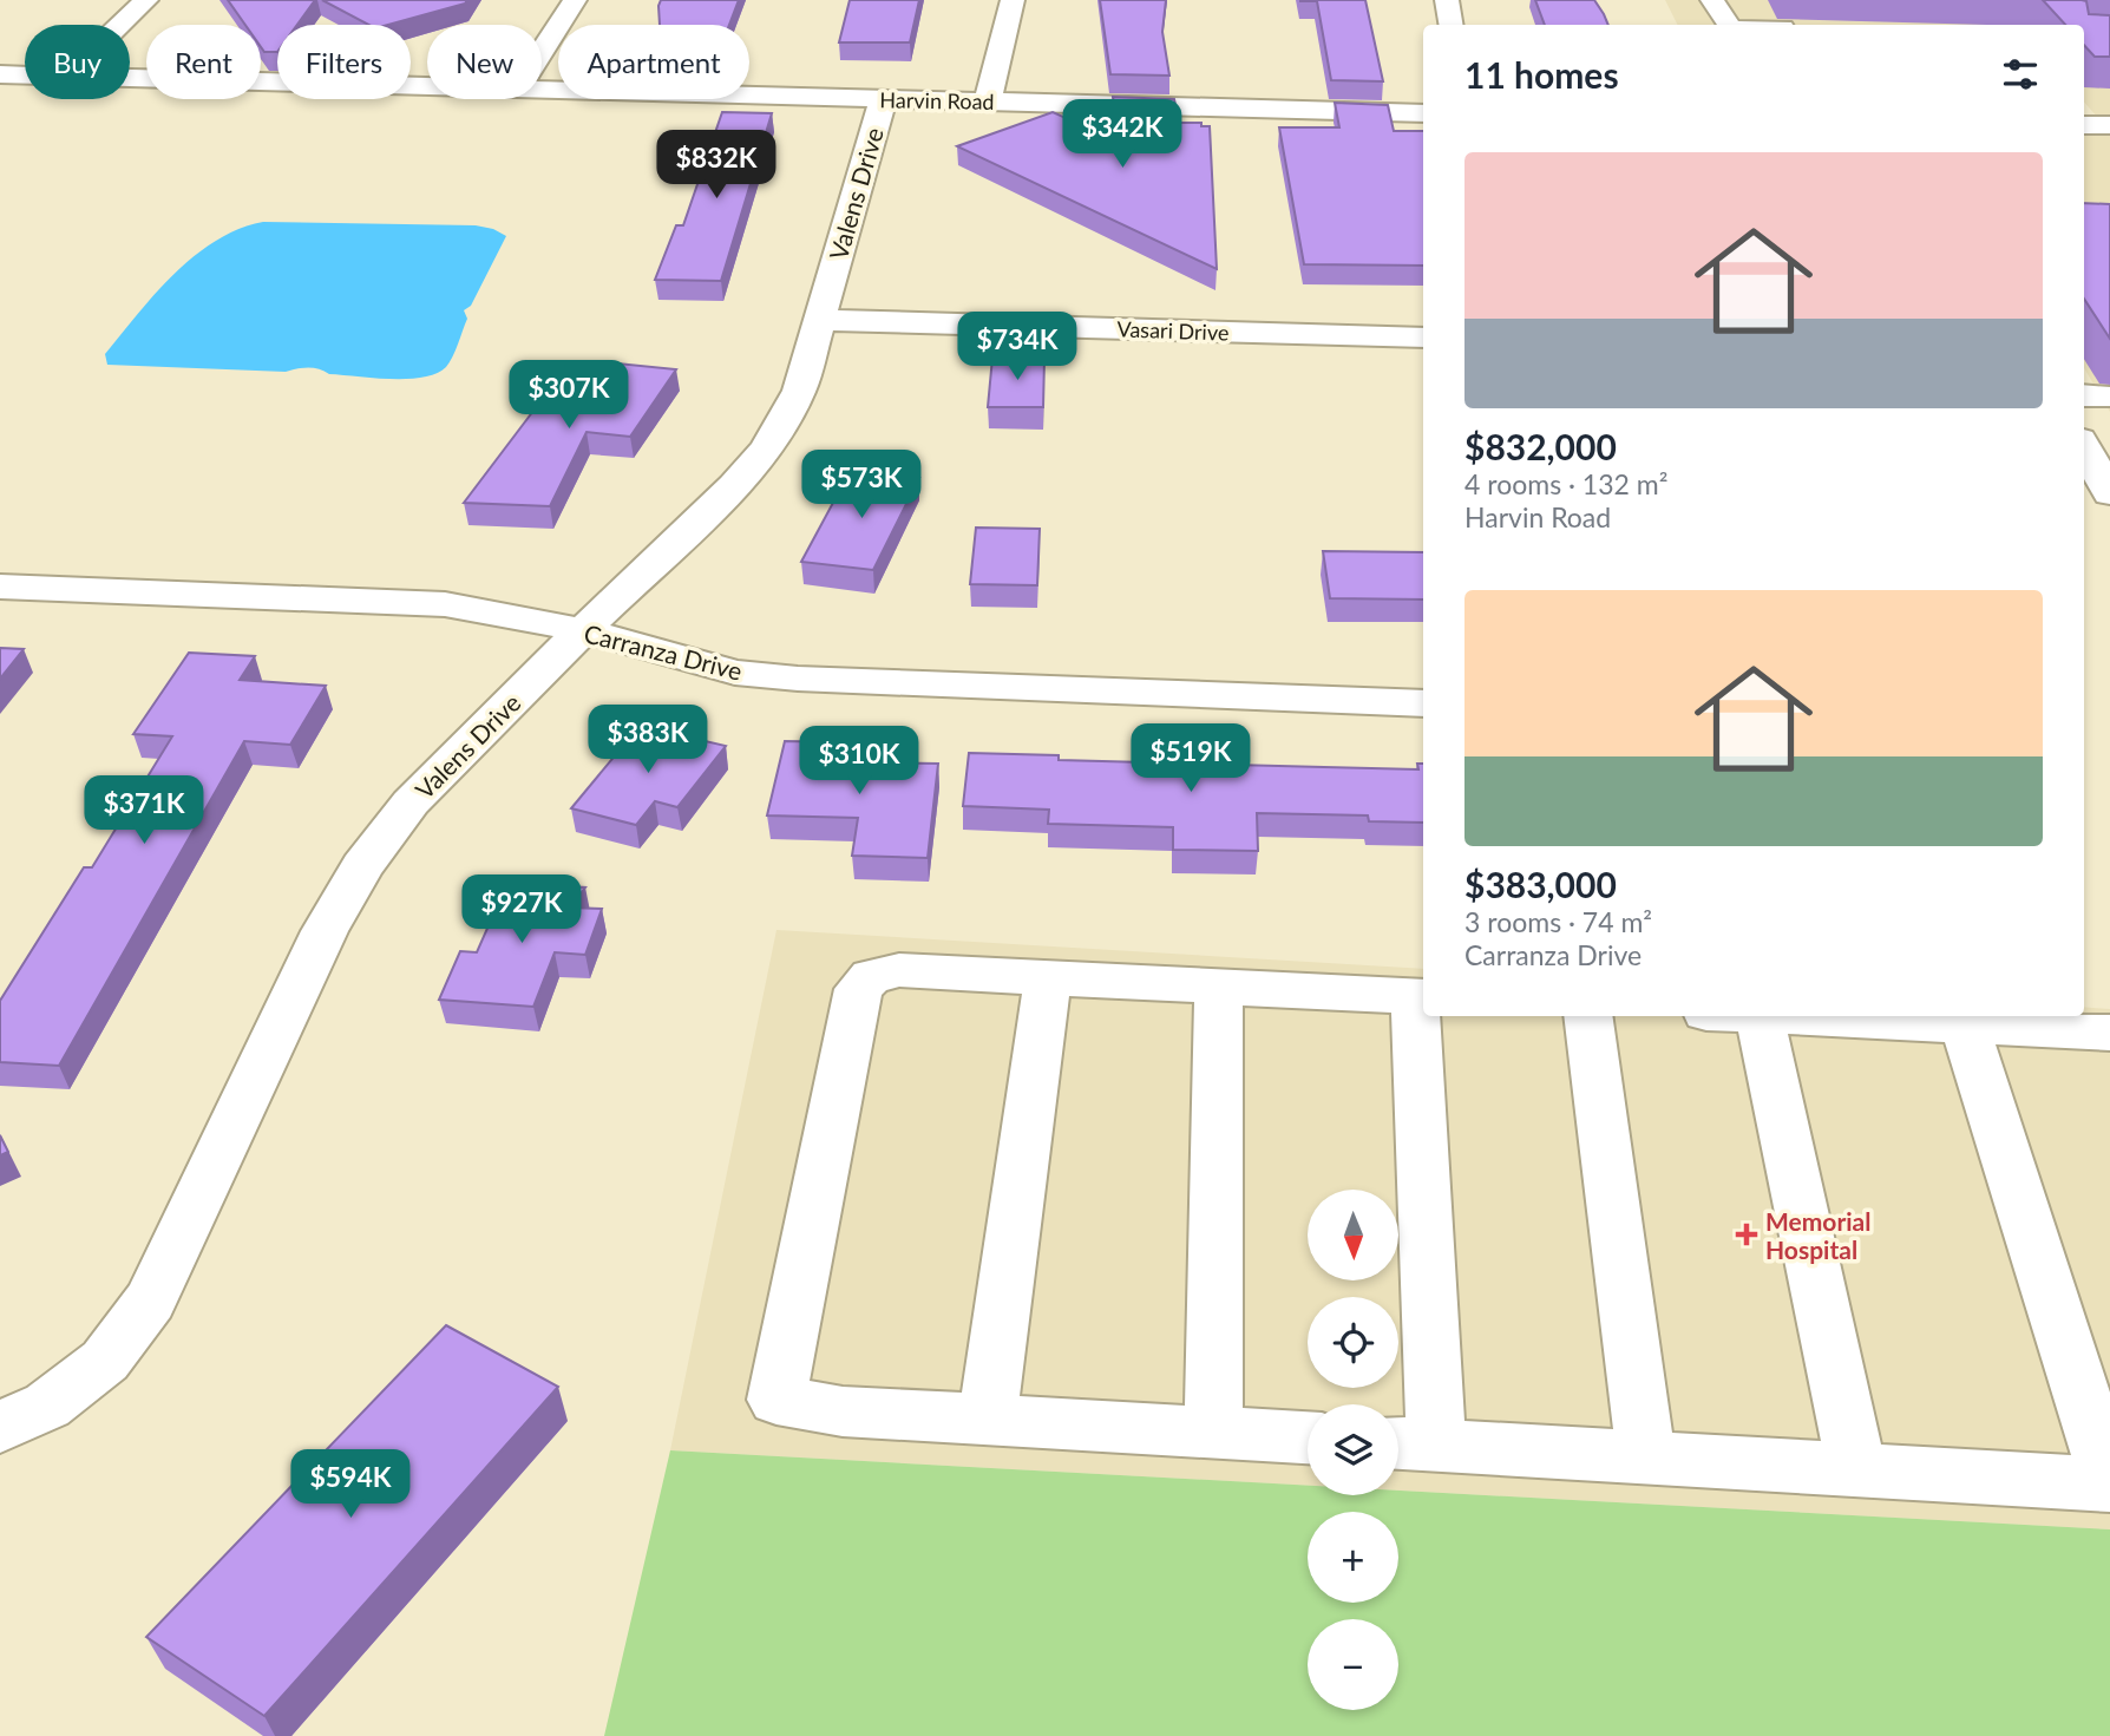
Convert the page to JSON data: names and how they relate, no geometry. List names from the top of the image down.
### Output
{
  "streets": {
    "street": [
      "Harvin Road",
      "Valens Drive",
      "Vasari Drive",
      "Carranza Drive"
    ]
  },
  "crossings": [
    ["Harvin Road", "Valens Drive"],
    ["Valens Drive", "Vasari Drive"],
    ["Valens Drive", "Carranza Drive"]
  ],
  "places": {
    "health": ["Memorial Hospital"]
  },
  "north": "bottom",
  "page": {
    "chip": [
      "Buy",
      "Rent",
      "Filters",
      "New",
      "Apartment"
    ],
    "heading": "11 homes",
    "price": [
      "$342K",
      "$832K",
      "$734K",
      "$307K",
      "$573K",
      "$383K",
      "$519K",
      "$310K",
      "$371K",
      "$927K",
      "$594K"
    ],
    "list": [
      {
        "name": "$832,000",
        "note": "4 rooms · 132 m² · Harvin Road"
      },
      {
        "name": "$383,000",
        "note": "3 rooms · 74 m² · Carranza Drive"
      }
    ],
    "map_buttons": ["+", "−"]
  }
}
